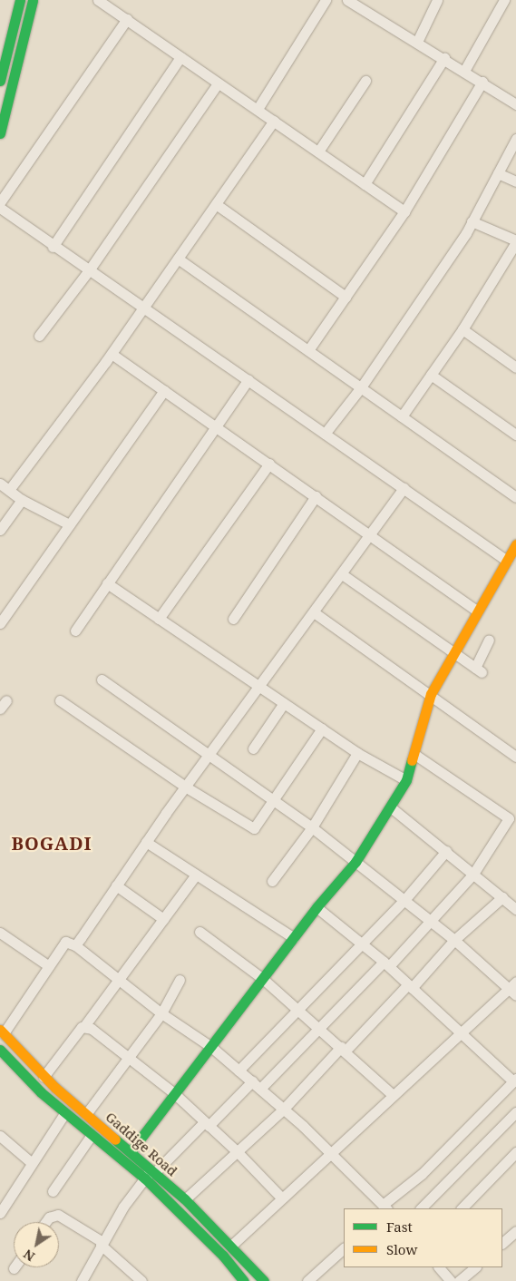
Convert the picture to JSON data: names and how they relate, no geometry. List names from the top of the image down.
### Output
{
  "streets": {
    "main road": ["Gaddige Road"]
  },
  "districts": ["BOGADI"],
  "legend": ["Fast", "Slow"],
  "north": "bottom left"
}
